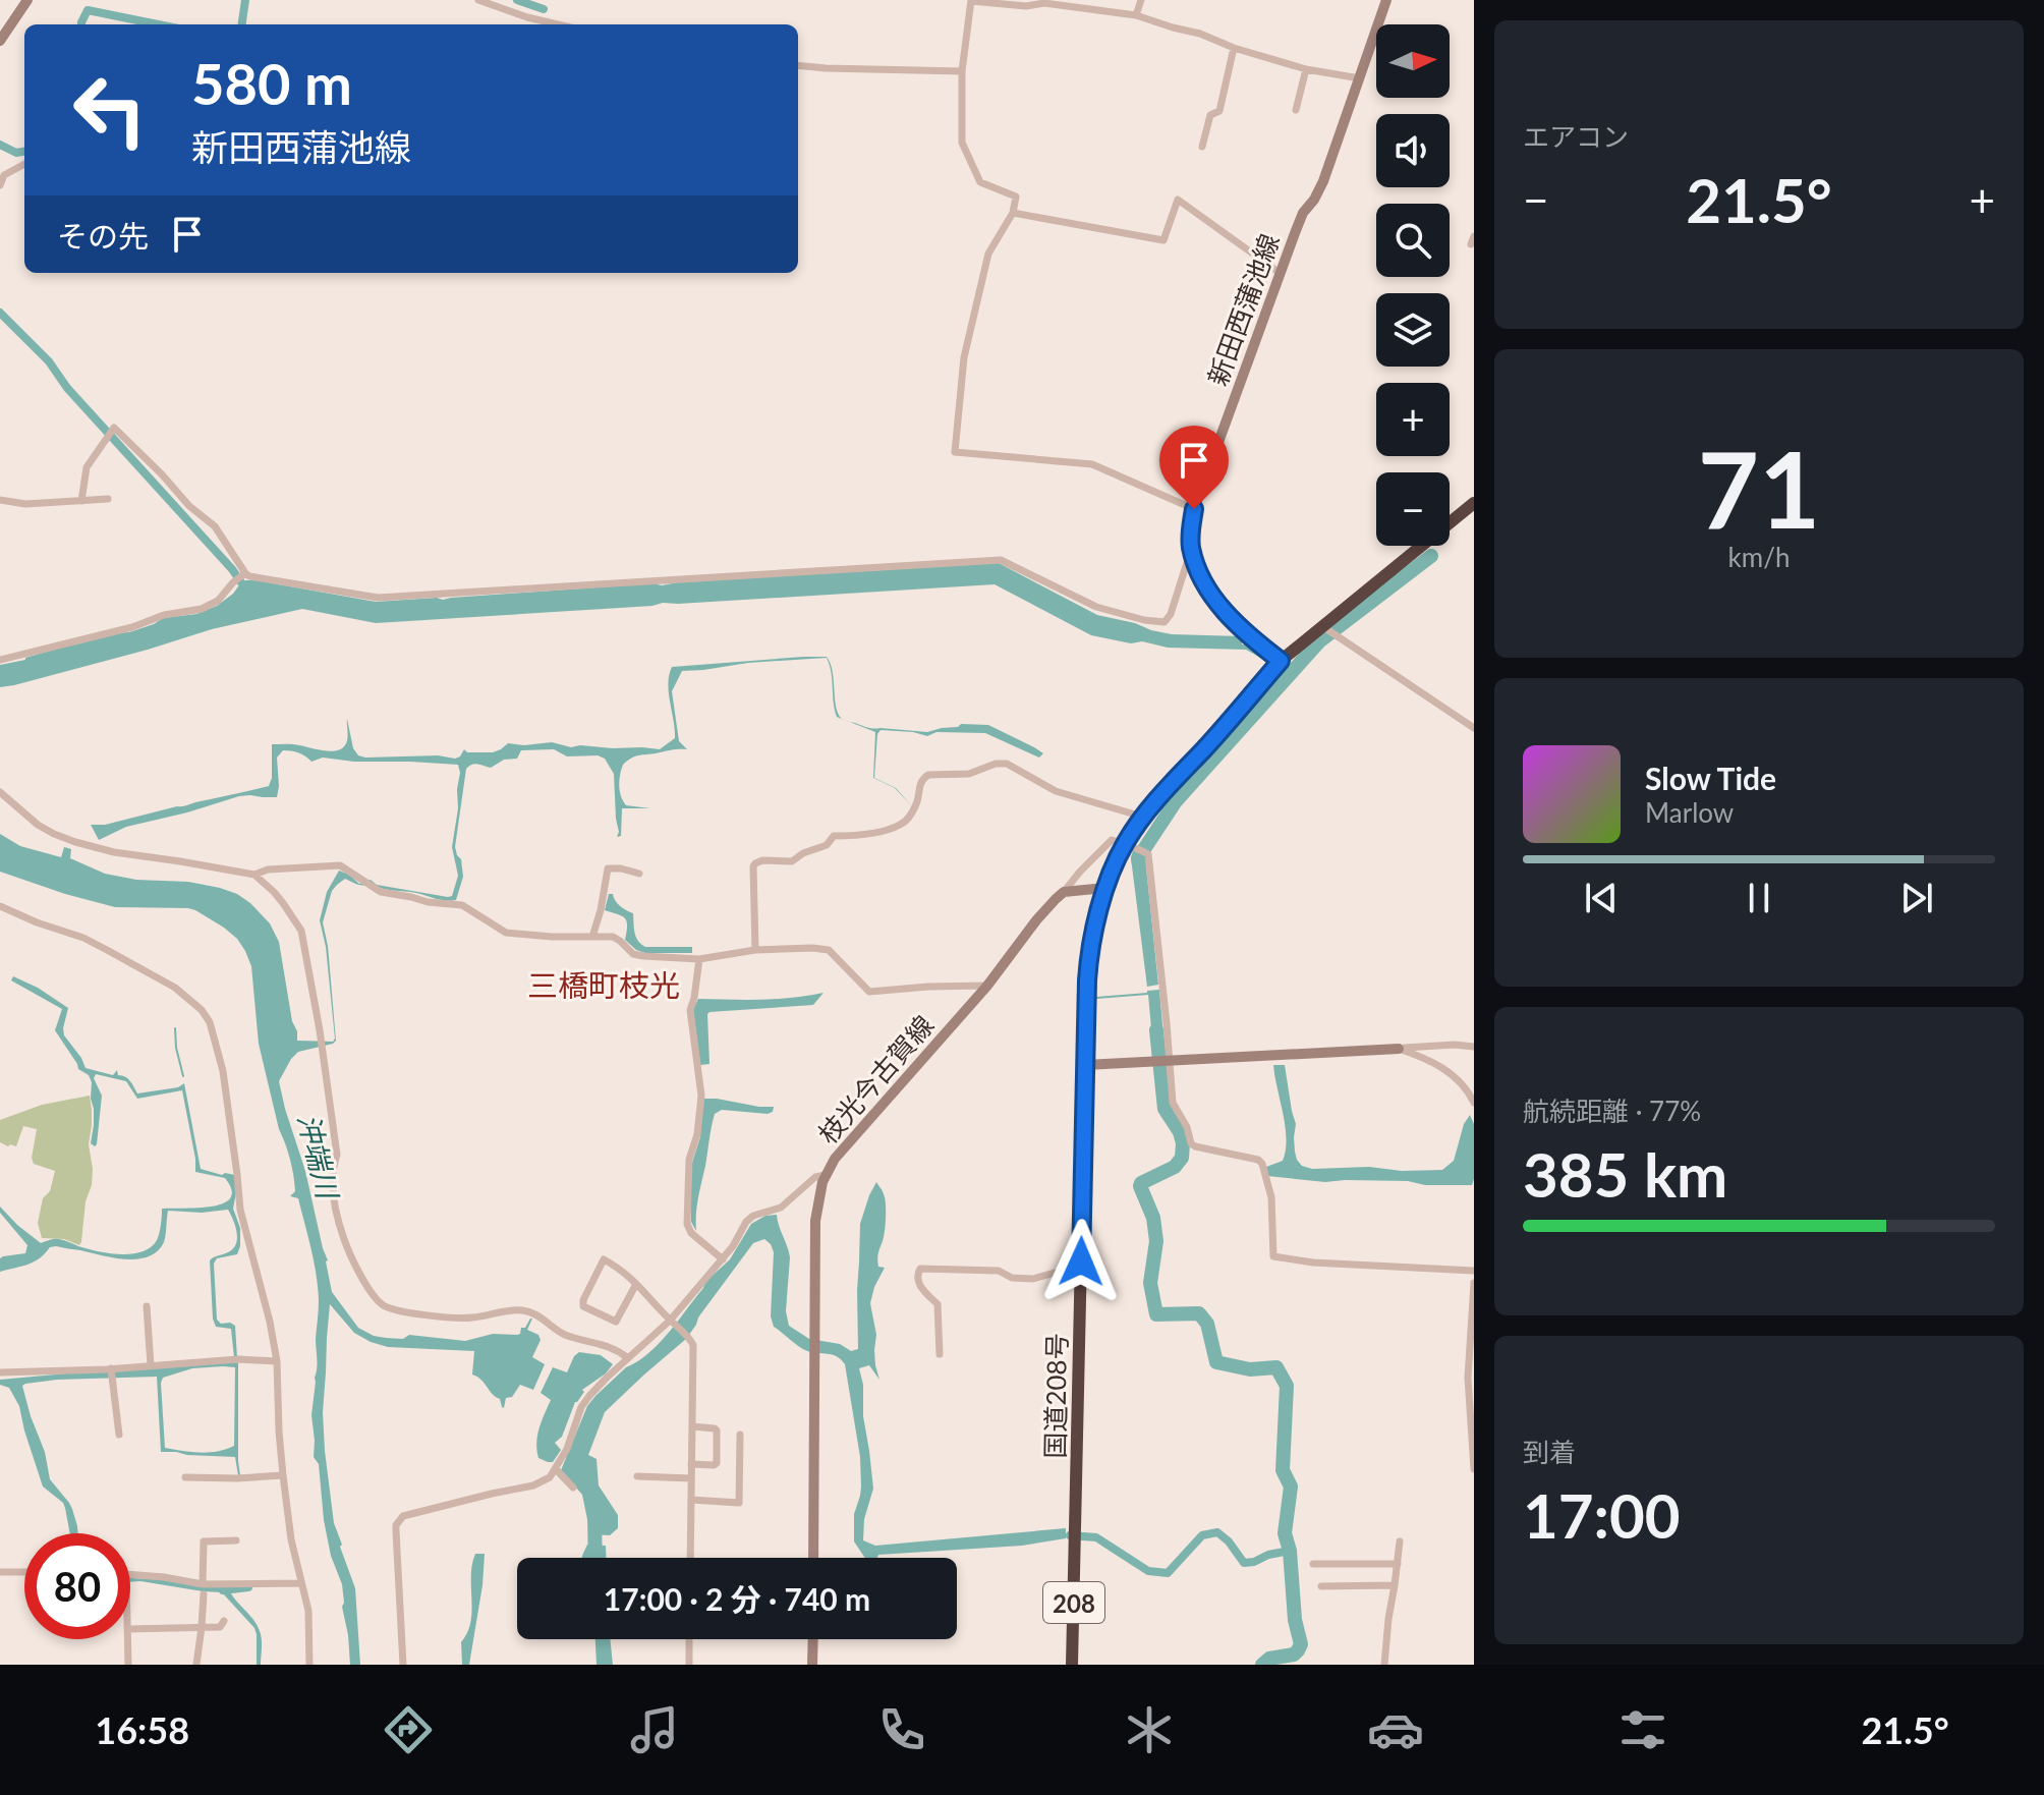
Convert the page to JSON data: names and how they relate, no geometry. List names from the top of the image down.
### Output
{
  "streets": {
    "highway": ["国道208号", "208"],
    "main road": ["新田西蒲池線", "枝光今古賀線"]
  },
  "crossings": [
    ["新田西蒲池線", "国道208号"]
  ],
  "districts": ["三橋町枝光"],
  "water": ["沖端川"],
  "north": "right",
  "page": {
    "tile": [
      "エアコン",
      ["71", "km/h"],
      ["航続距離 · 77%", "385 km"],
      ["到着", "17:00"]
    ],
    "map_buttons": ["+", "−"],
    "turn": ["580 m", "新田西蒲池線"],
    "heat": ["−", "21.5°", "+"],
    "then": "その先",
    "song": ["Slow Tide", "Marlow"],
    "limit": "80",
    "trip": "17:00 · 2 分 · 740 m",
    "tabs": ["16:58", "21.5°"]
  }
}
